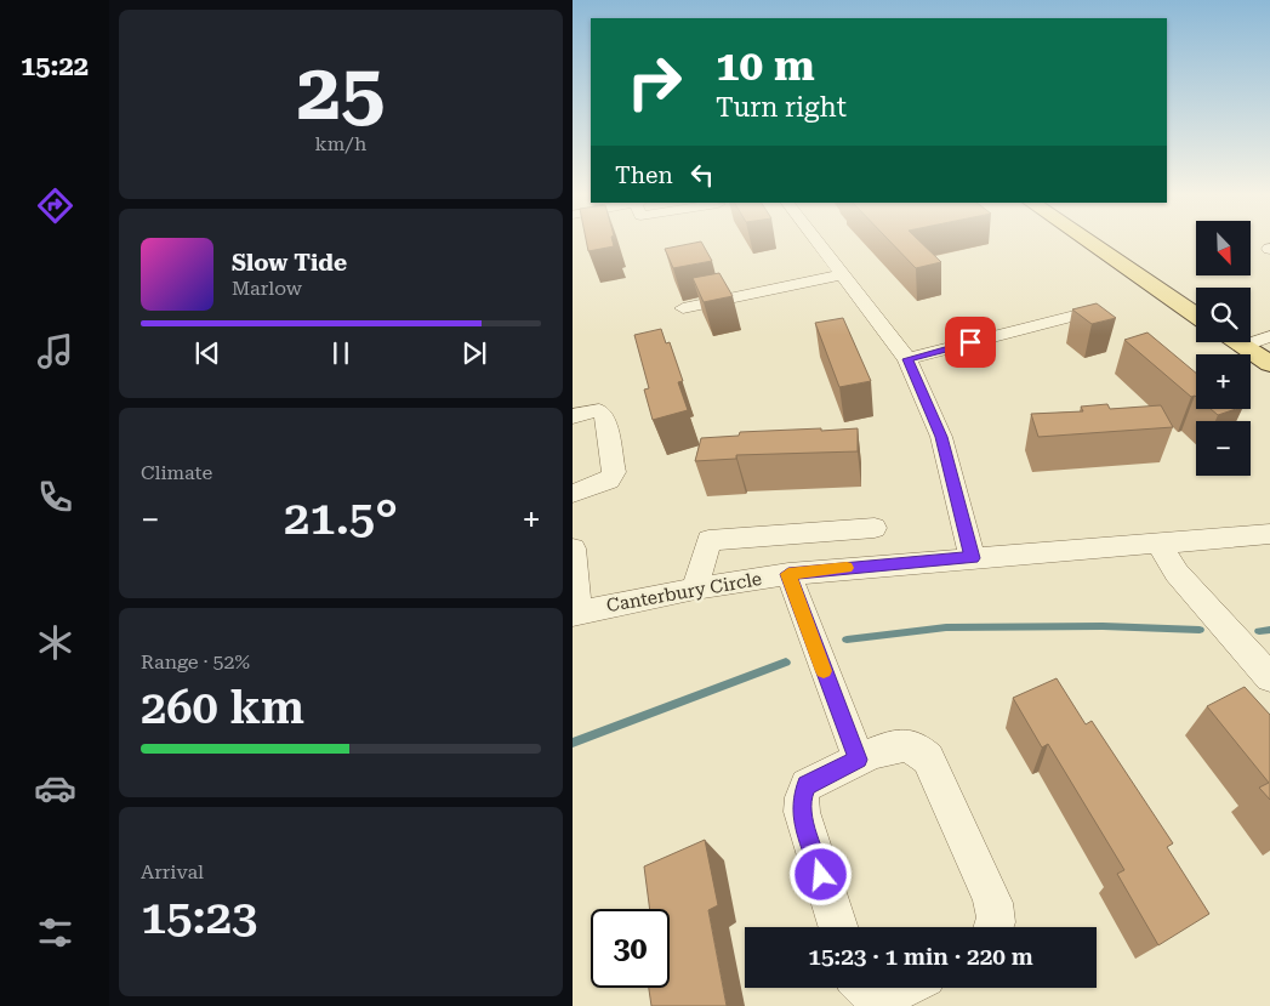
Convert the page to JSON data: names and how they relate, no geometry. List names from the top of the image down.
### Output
{
  "streets": {
    "street": ["Canterbury Circle"]
  },
  "north": "bottom right",
  "page": {
    "tabs": "15:22",
    "tile": [
      ["25", "km/h"],
      "Climate",
      ["Range · 52%", "260 km"],
      ["Arrival", "15:23"]
    ],
    "turn": ["10 m", "Turn right"],
    "then": "Then",
    "map_buttons": ["+", "−"],
    "song": ["Slow Tide", "Marlow"],
    "heat": ["−", "21.5°", "+"],
    "limit": "30",
    "trip": "15:23 · 1 min · 220 m"
  }
}
